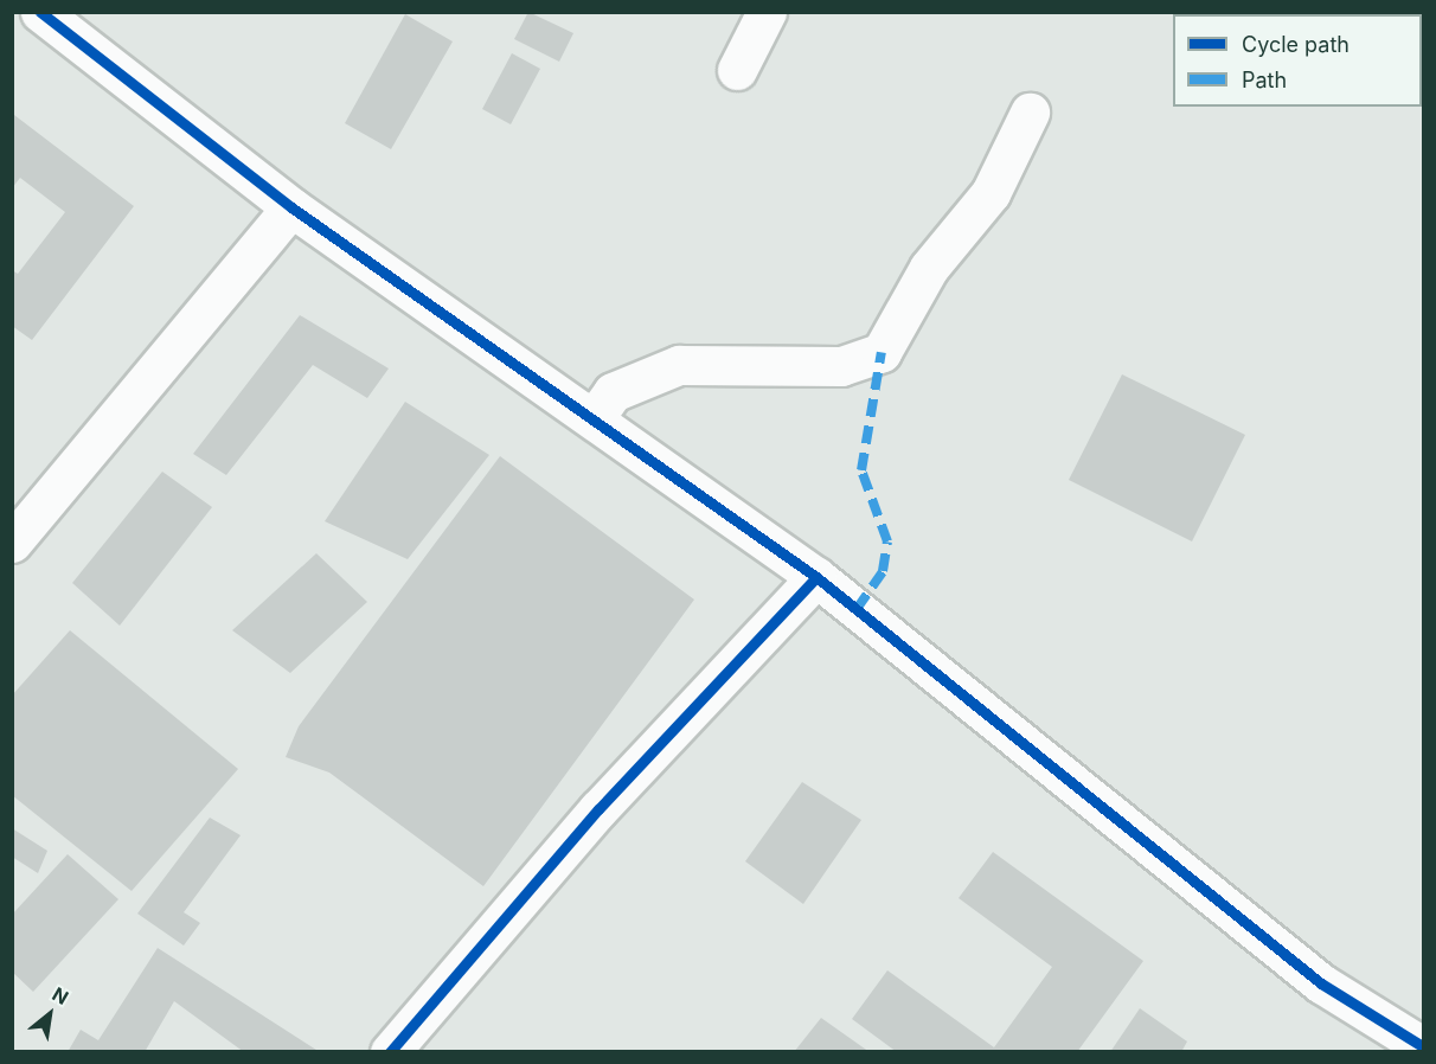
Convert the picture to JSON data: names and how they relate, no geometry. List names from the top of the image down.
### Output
{
  "legend": ["Cycle path", "Path"],
  "north": "top right"
}
